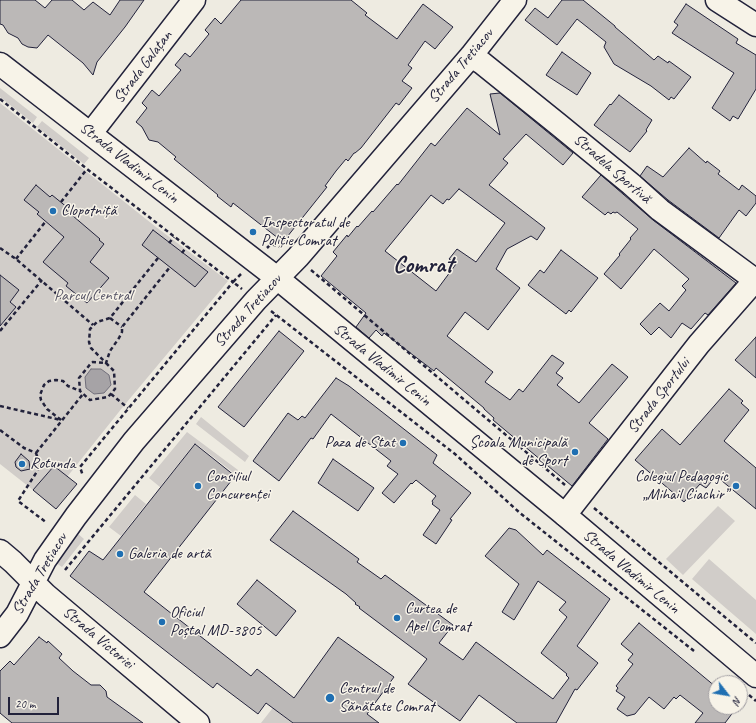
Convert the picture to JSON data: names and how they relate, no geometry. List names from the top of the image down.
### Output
{
  "streets": {
    "street": [
      "Strada Tretiacov",
      "Strada Galațan",
      "Strada Vladimir Lenin",
      "Stradela Sportivă",
      "Strada Sportului",
      "Strada Victoriei"
    ]
  },
  "crossings": [
    ["Strada Tretiacov", "Strada Vladimir Lenin"],
    ["Strada Tretiacov", "Stradela Sportivă"],
    ["Strada Tretiacov", "Strada Victoriei"],
    ["Strada Galațan", "Strada Vladimir Lenin"],
    ["Strada Vladimir Lenin", "Strada Sportului"],
    ["Stradela Sportivă", "Strada Sportului"]
  ],
  "districts": ["Comrat"],
  "parks": ["Parcul Central"],
  "places": [
    "Clopotniță",
    "Inspectoratul de Poliție Comrat",
    "Paza de Stat",
    "Școala Municipală de Sport",
    "Rotunda",
    "Consiliul Concurenței",
    "Colegiul Pedagogic „Mihail Ciachir”",
    "Galeria de artă",
    "Curtea de Apel Comrat",
    "Oficiul Poștal MD-3805",
    "Centrul de Sănătate Comrat"
  ],
  "scale_bar": "20 m",
  "north": "bottom right"
}
